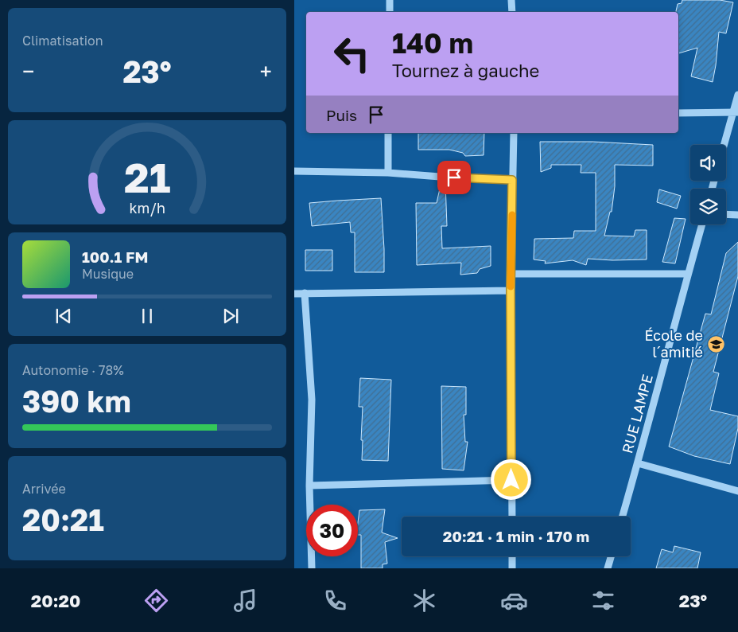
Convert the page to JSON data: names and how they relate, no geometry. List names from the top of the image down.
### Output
{
  "streets": {
    "street": ["RUE LAMPE"]
  },
  "places": {
    "school or university": ["École de l´amitié"]
  },
  "page": {
    "tile": [
      "Climatisation",
      ["Autonomie · 78%", "390 km"],
      ["Arrivée", "20:21"]
    ],
    "turn": ["140 m", "Tournez à gauche"],
    "heat": ["−", "23°", "+"],
    "then": "Puis",
    "song": ["100.1 FM", "Musique"],
    "limit": "30",
    "trip": "20:21 · 1 min · 170 m",
    "tabs": ["20:20", "23°"],
    "gauge": ["21", "km/h"]
  }
}
